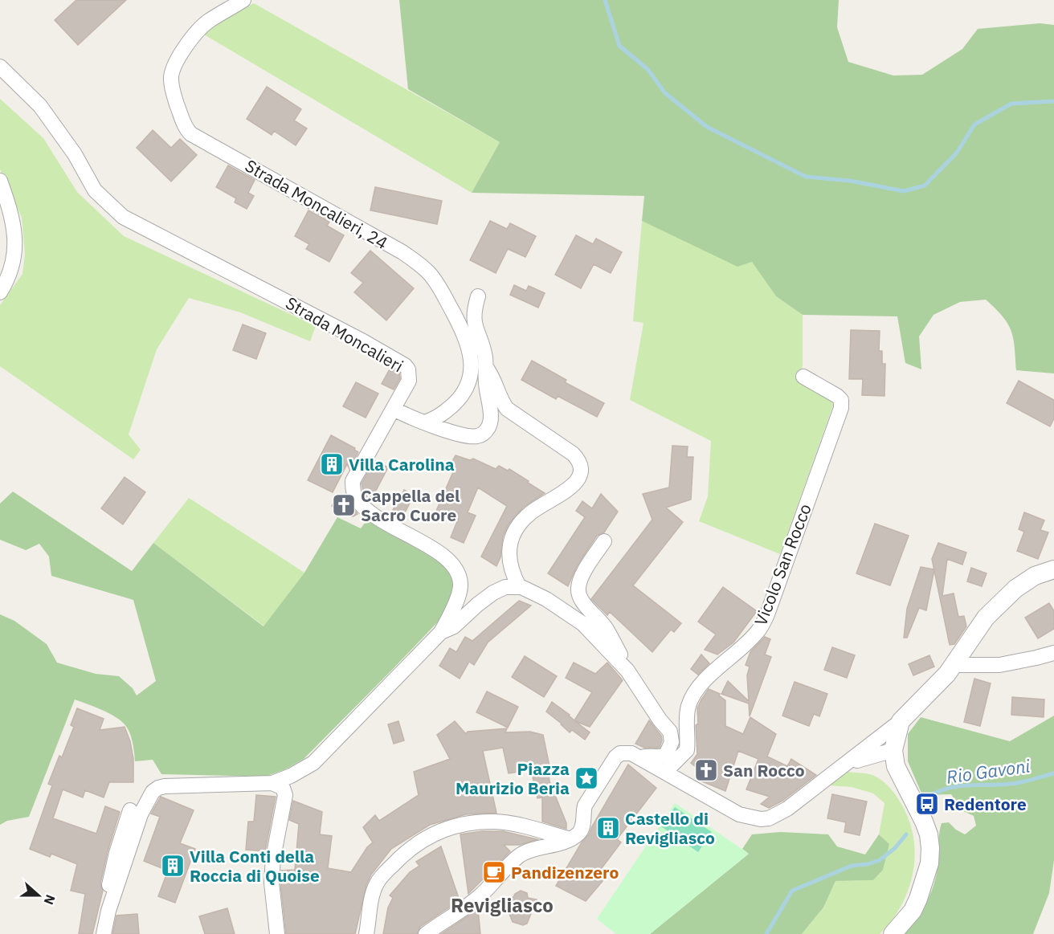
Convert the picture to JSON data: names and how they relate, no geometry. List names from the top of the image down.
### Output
{
  "streets": {
    "street": ["Strada Moncalieri, 24", "Strada Moncalieri", "Vicolo San Rocco"]
  },
  "districts": ["Revigliasco"],
  "water": ["Rio Gavoni"],
  "places": {
    "building": ["Villa Carolina", "Castello di Revigliasco", "Villa Conti della Roccia di Quoise"],
    "church": ["Cappella del Sacro Cuore", "San Rocco"],
    "place": ["Piazza Maurizio Beria"],
    "bus stop": ["Redentore"],
    "cafe": ["Pandizenzero"]
  },
  "north": "right"
}
